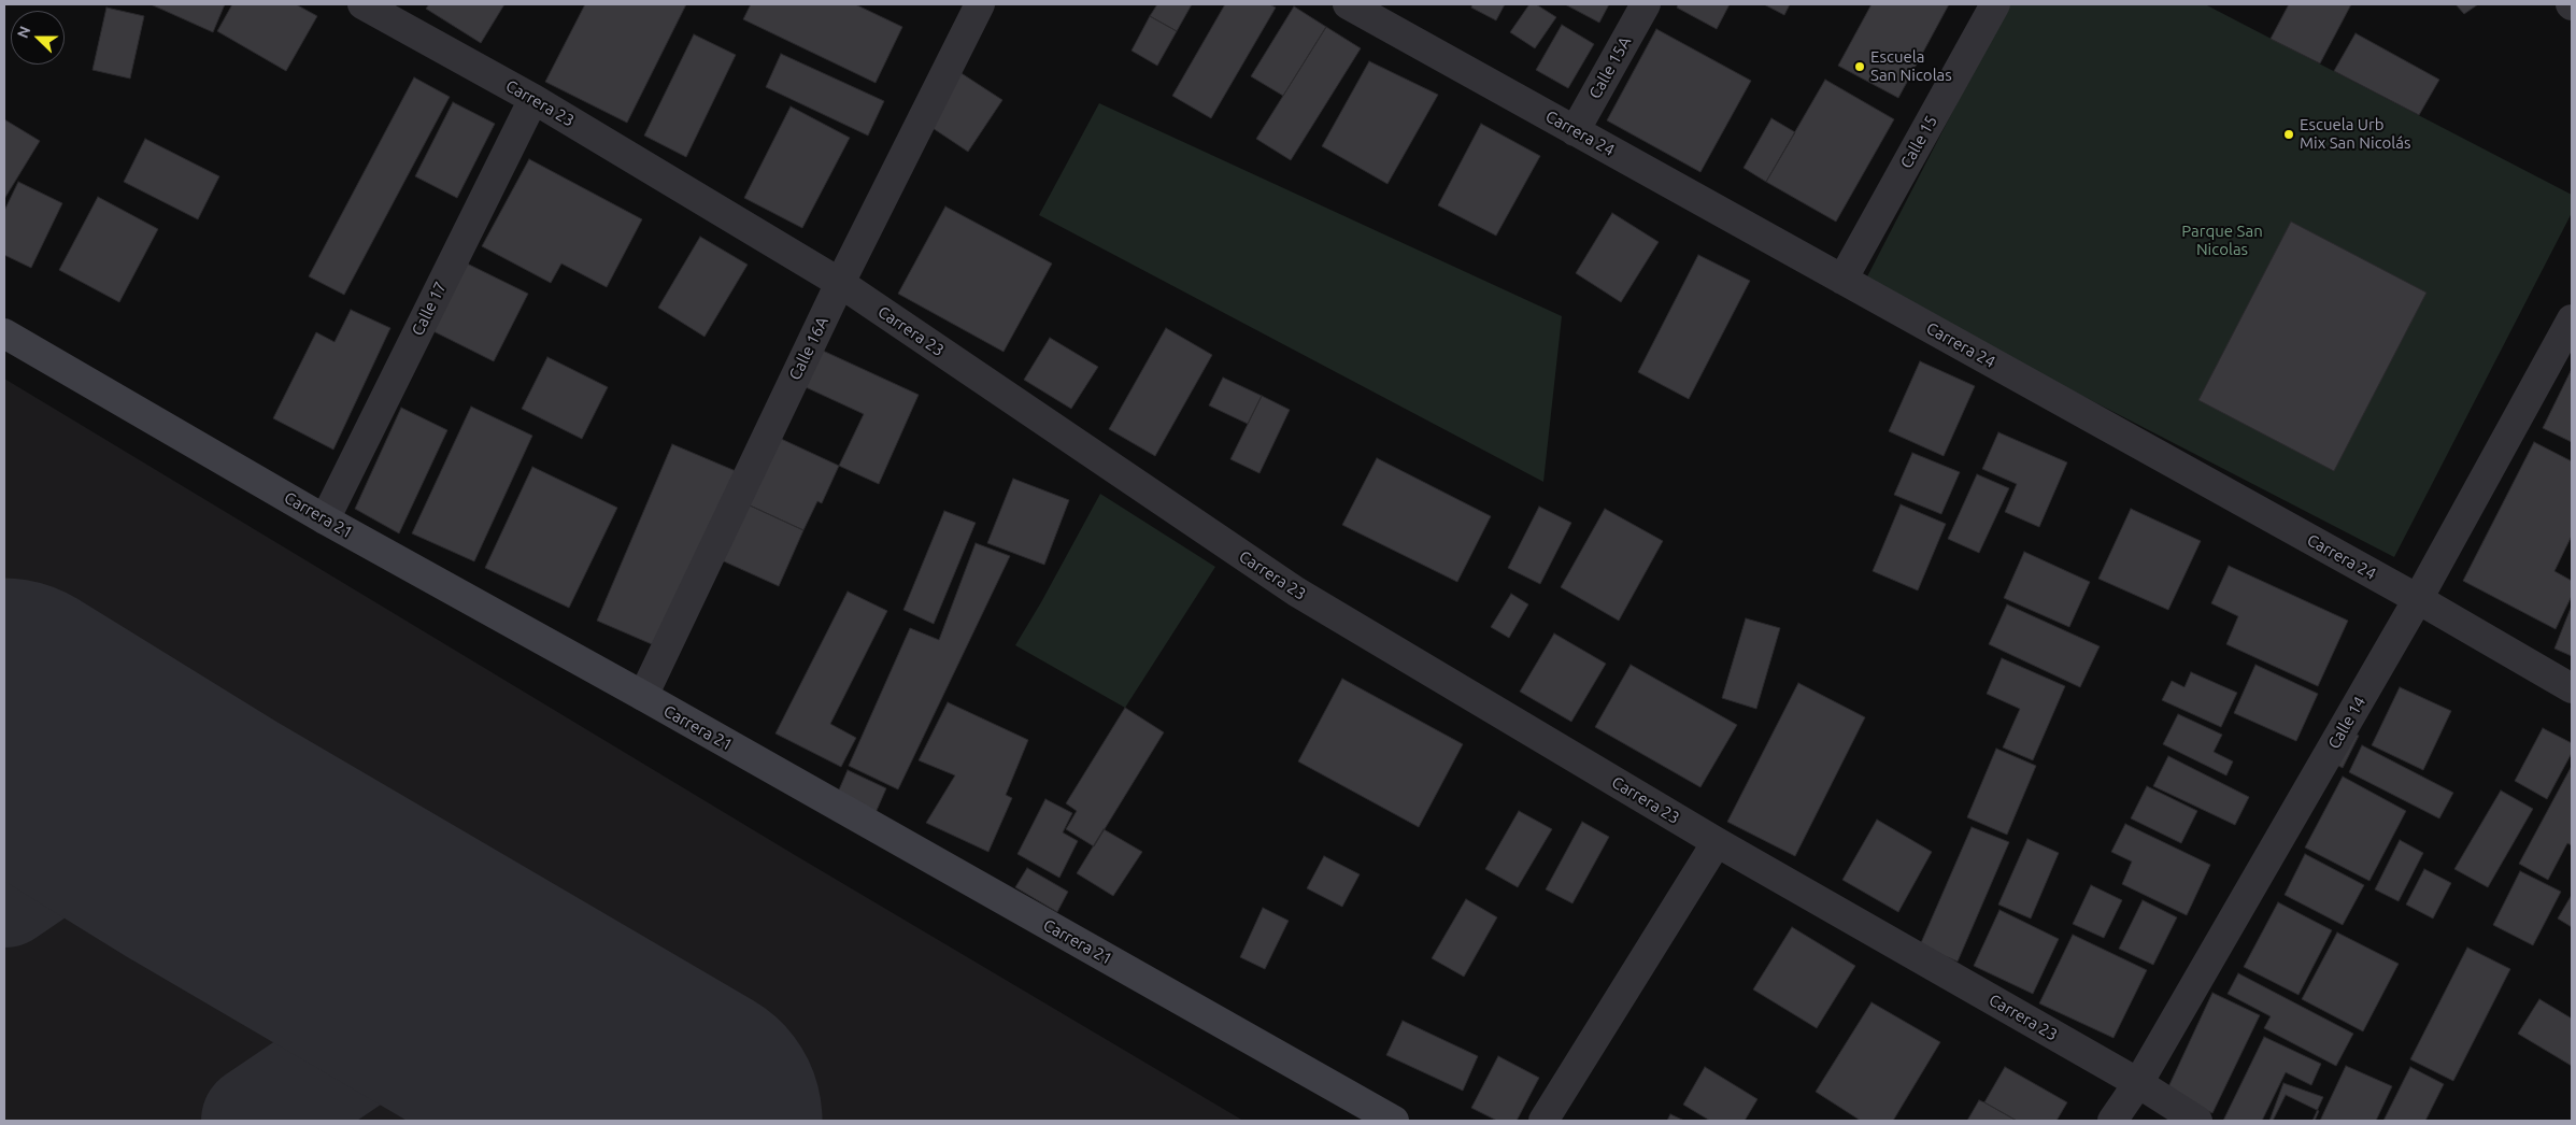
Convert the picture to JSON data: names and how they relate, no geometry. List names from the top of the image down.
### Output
{
  "streets": {
    "street": [
      "Calle 15A",
      "Carrera 23",
      "Carrera 24",
      "Calle 15",
      "Calle 17",
      "Calle 16A",
      "Carrera 21",
      "Calle 14"
    ]
  },
  "crossings": [
    ["Calle 15A", "Carrera 24"],
    ["Carrera 23", "Calle 17"],
    ["Carrera 23", "Calle 16A"],
    ["Carrera 23", "Calle 14"],
    ["Carrera 24", "Calle 15"],
    ["Carrera 24", "Calle 14"],
    ["Calle 17", "Carrera 21"],
    ["Calle 16A", "Carrera 21"]
  ],
  "parks": ["Parque San Nicolas"],
  "places": ["Escuela San Nicolas", "Escuela Urb Mix San Nicolás"],
  "north": "left"
}
